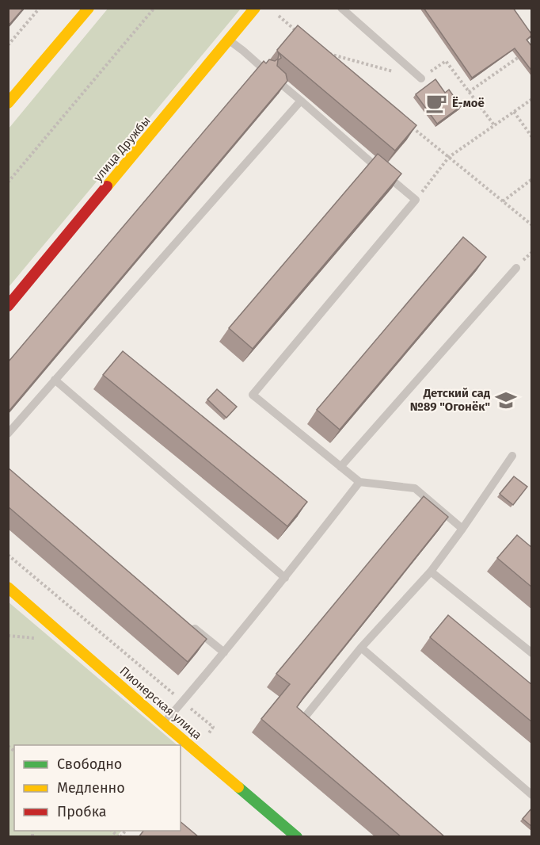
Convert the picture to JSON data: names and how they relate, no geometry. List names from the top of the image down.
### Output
{
  "streets": {
    "street": ["улица Дружбы", "Пионерская улица"]
  },
  "places": {
    "cafe": ["Ё-моё"],
    "school or university": ["Детский сад №89 \"Огонёк\""]
  },
  "legend": ["Свободно", "Медленно", "Пробка"]
}
